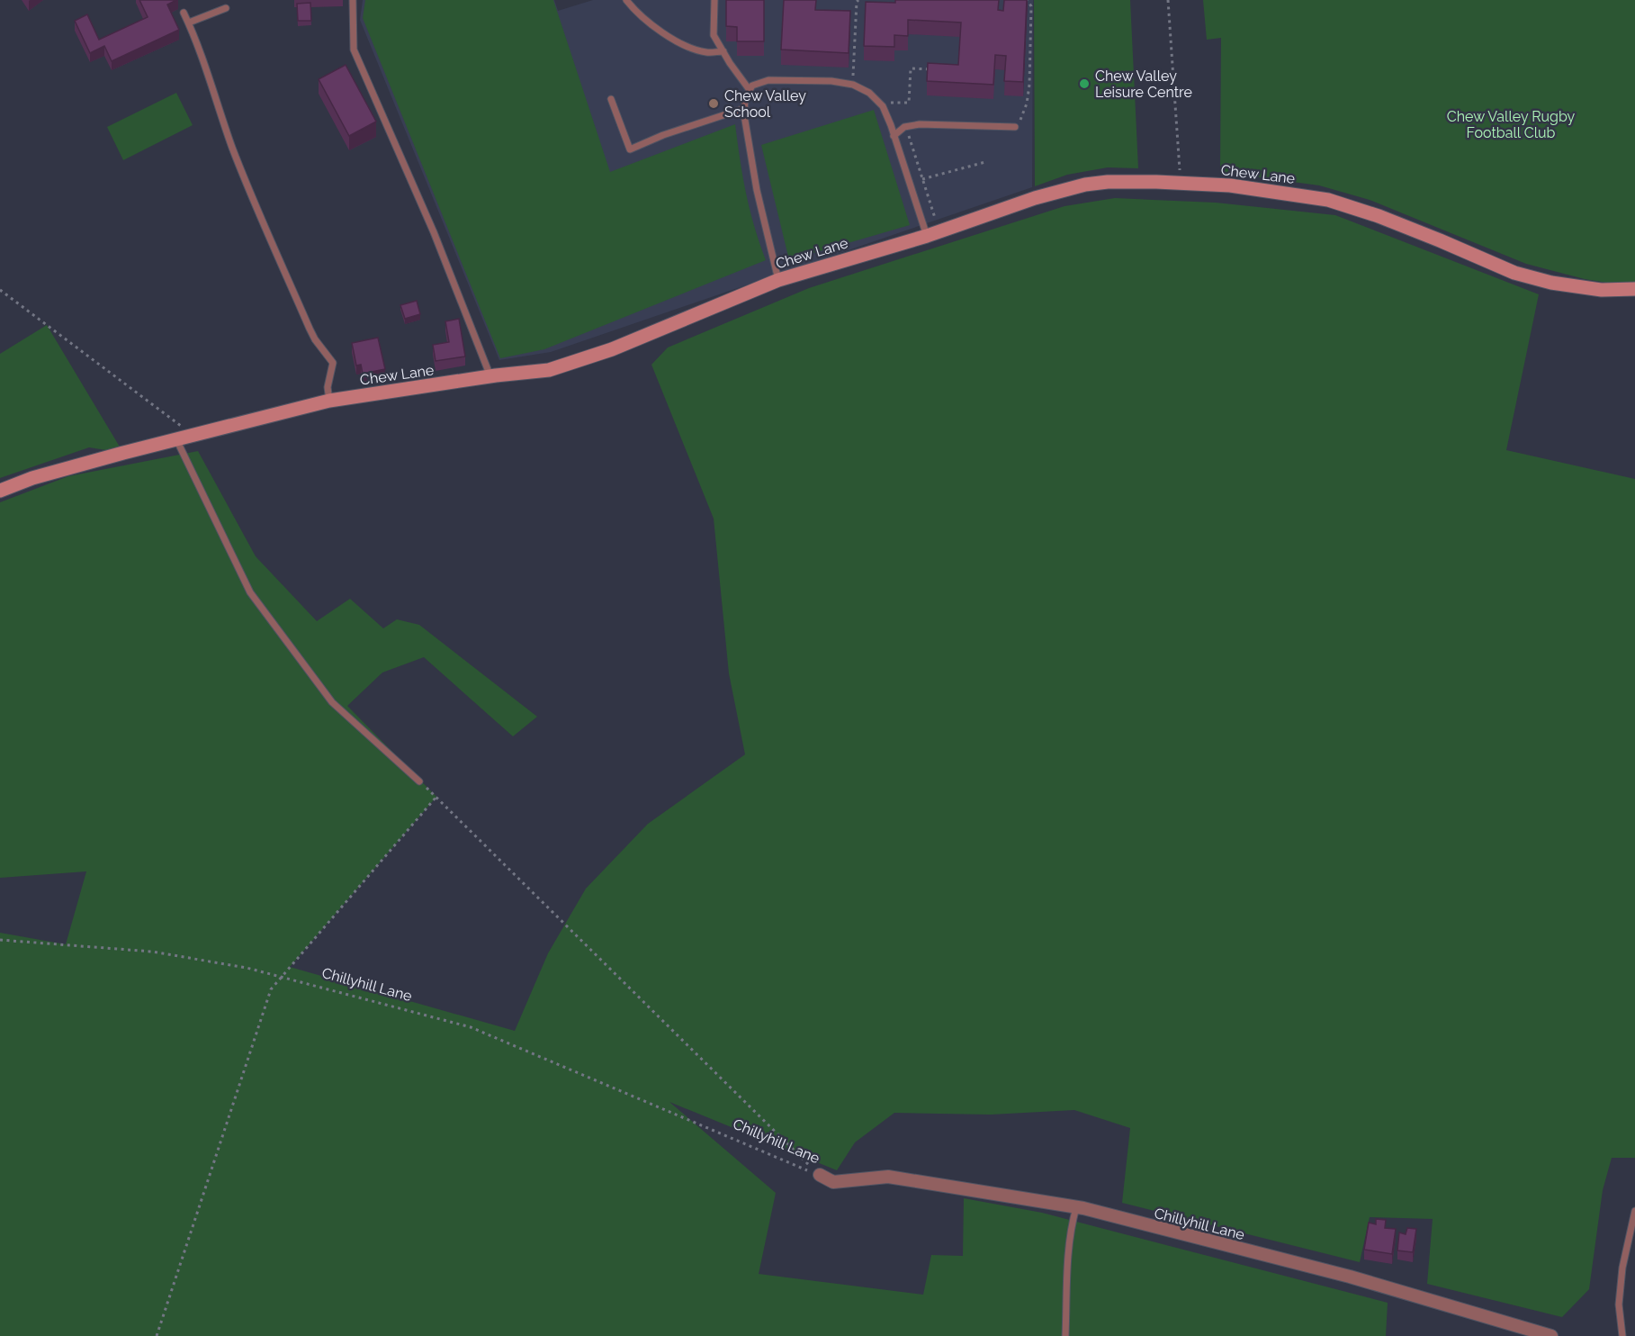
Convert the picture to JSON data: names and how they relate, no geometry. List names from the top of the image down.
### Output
{
  "streets": {
    "main road": ["Chew Lane"],
    "street": ["Chillyhill Lane"]
  },
  "parks": ["Chew Valley Rugby Football Club"],
  "places": ["Chew Valley Leisure Centre", "Chew Valley School"]
}
